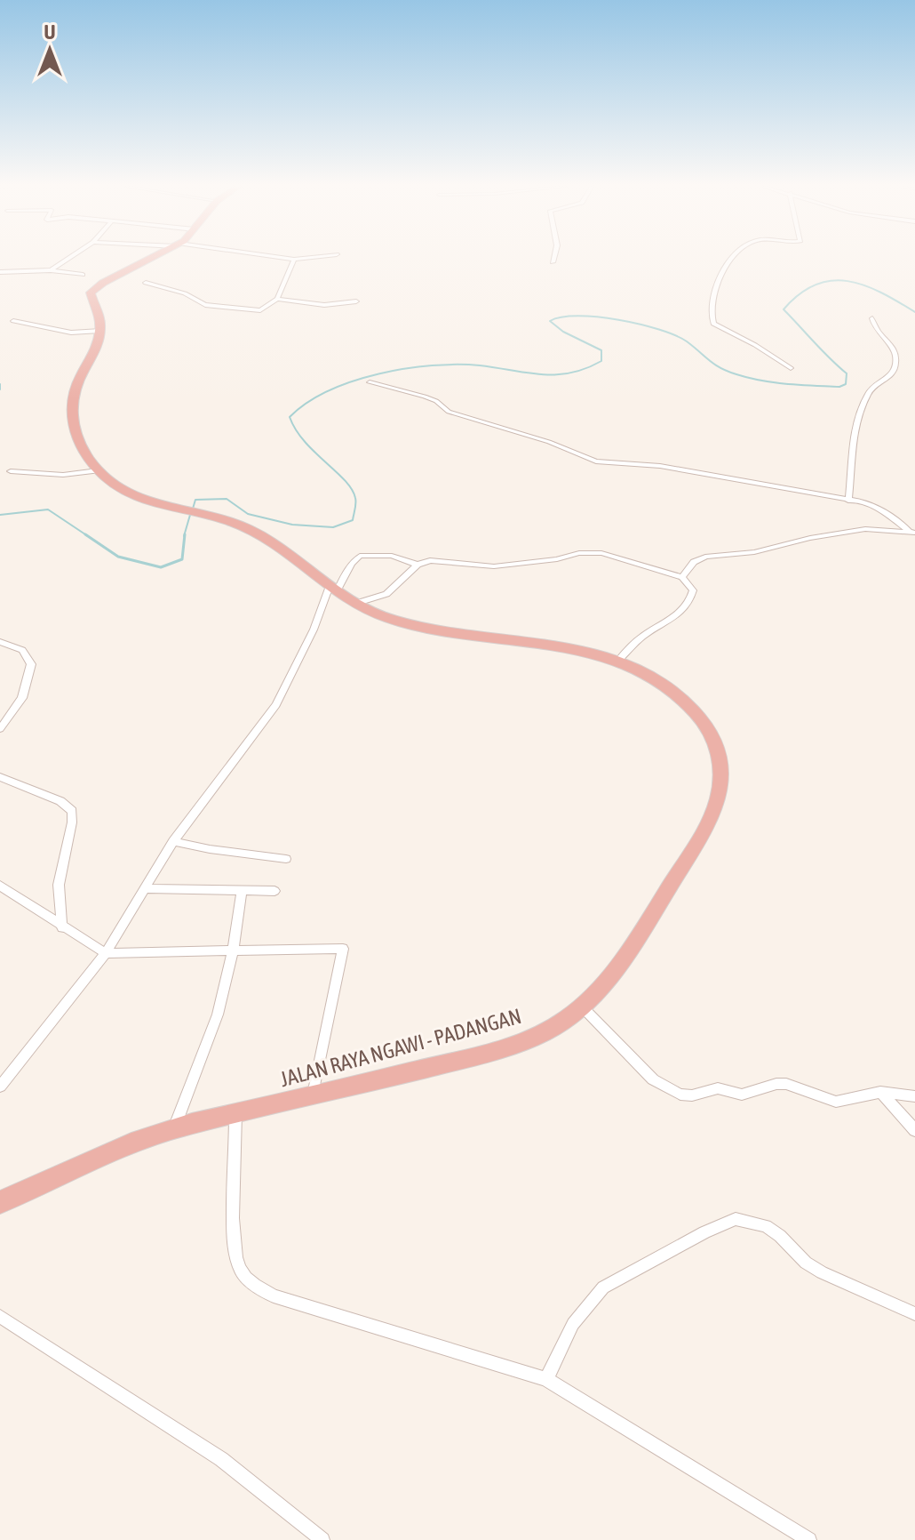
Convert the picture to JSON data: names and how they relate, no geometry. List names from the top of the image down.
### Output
{
  "streets": {
    "highway": ["JALAN RAYA NGAWI - PADANGAN"]
  },
  "north": "top"
}
